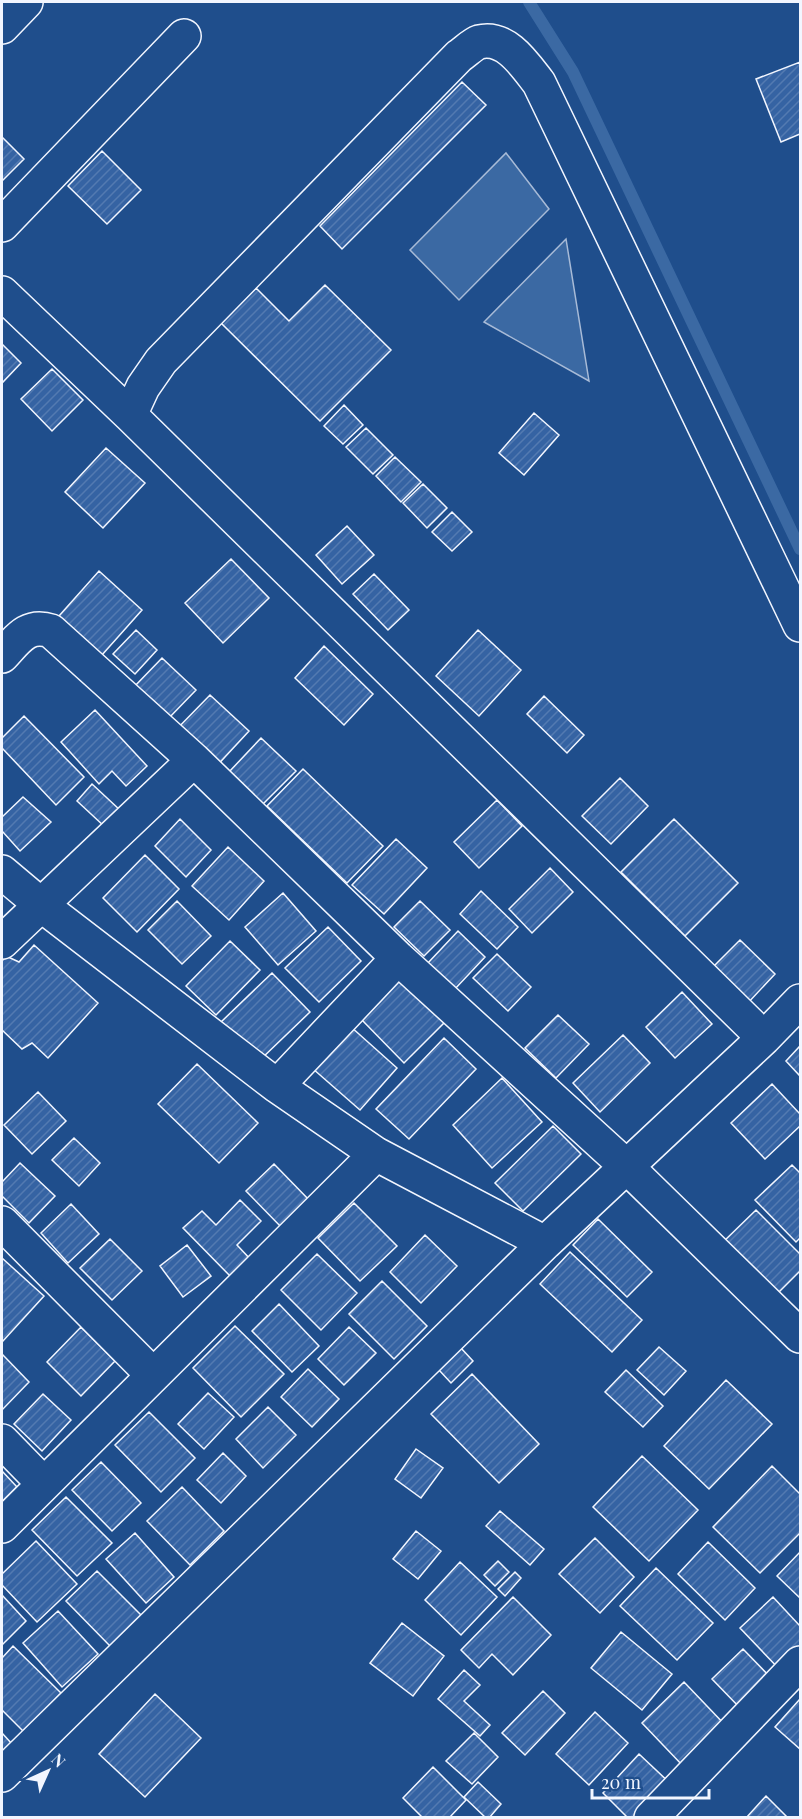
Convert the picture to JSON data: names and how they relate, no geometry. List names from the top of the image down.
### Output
{
  "scale_bar": "20 m",
  "north": "top right"
}
